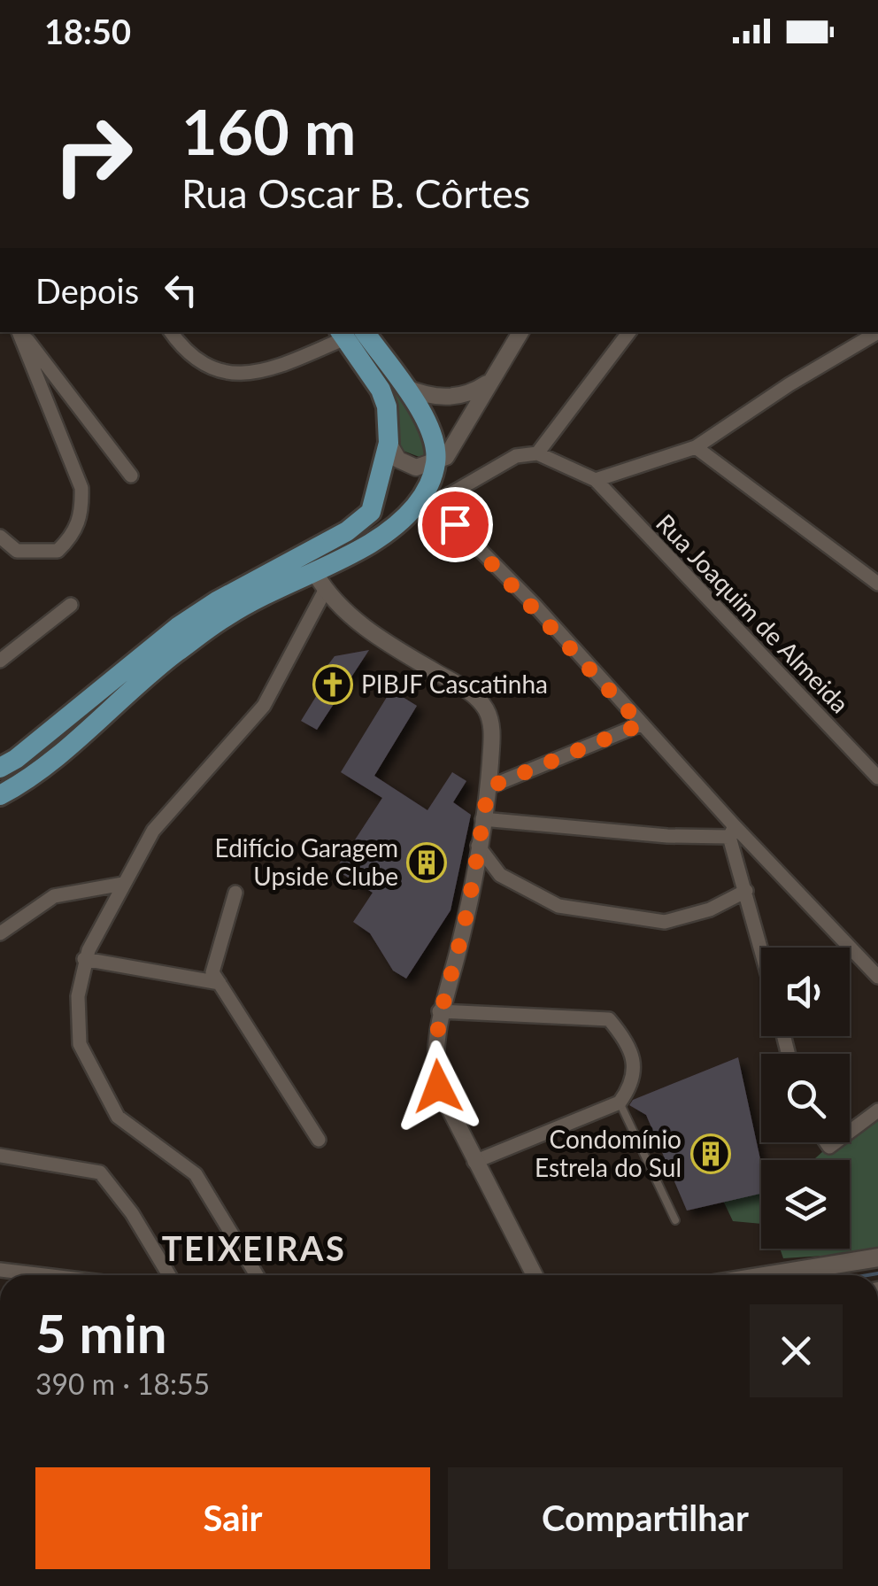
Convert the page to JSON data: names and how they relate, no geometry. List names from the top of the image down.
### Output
{
  "streets": {
    "street": ["Rua Joaquim de Almeida"]
  },
  "districts": ["TEIXEIRAS"],
  "places": {
    "church": ["PIBJF Cascatinha"],
    "building": ["Edifício Garagem Upside Clube", "Condomínio Estrela do Sul"]
  },
  "page": {
    "status": "18:50",
    "turn": ["160 m", "Rua Oscar B. Côrtes"],
    "then": "Depois",
    "heading": ["5 min", "390 m · 18:55"],
    "buttons": ["Sair", "Compartilhar"]
  }
}
